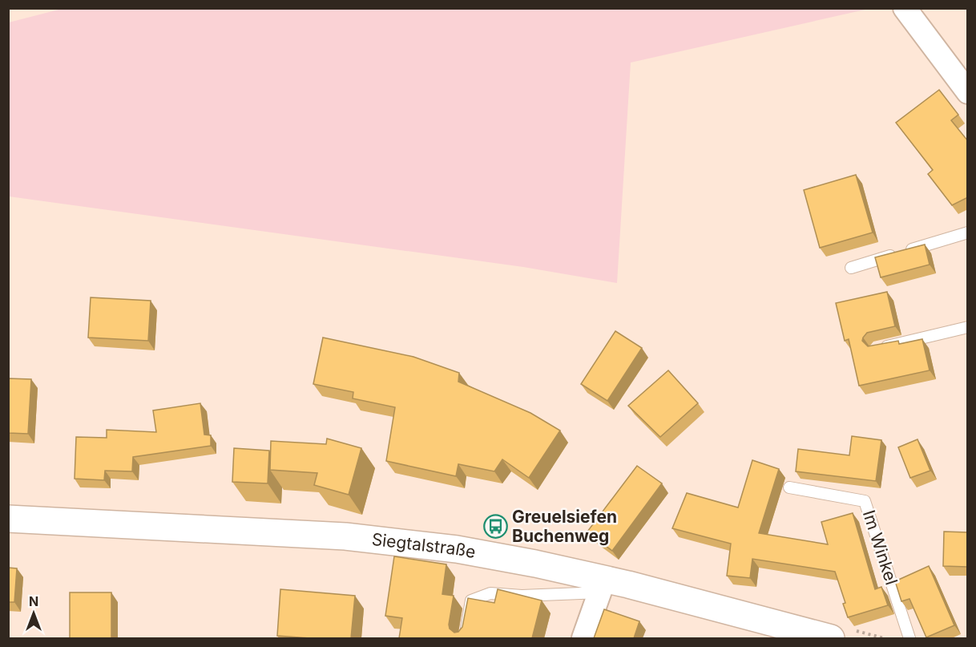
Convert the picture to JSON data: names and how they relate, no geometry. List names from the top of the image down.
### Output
{
  "streets": {
    "main road": ["Siegtalstraße"],
    "lane": ["Im Winkel"]
  },
  "places": {
    "bus stop": ["Greuelsiefen Buchenweg"]
  },
  "north": "top"
}
